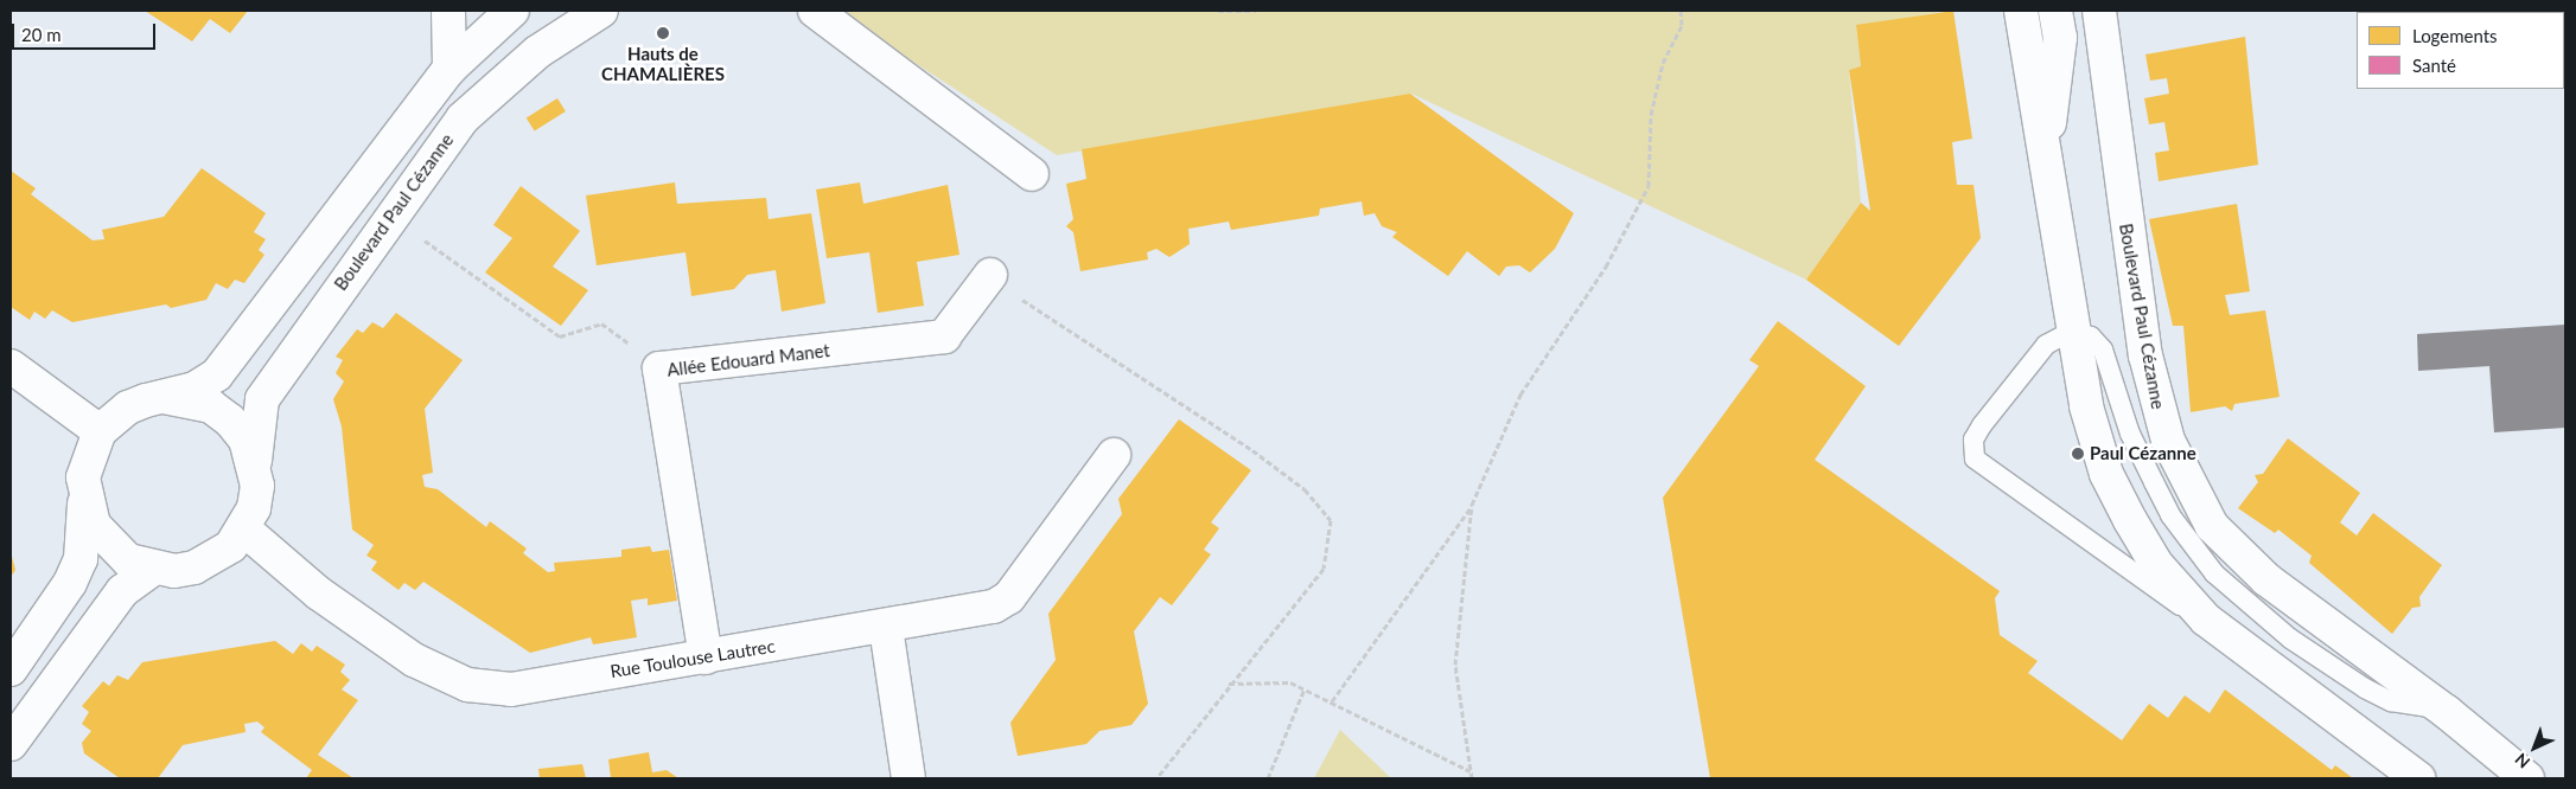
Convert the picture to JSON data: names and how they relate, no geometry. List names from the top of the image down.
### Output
{
  "streets": {
    "street": ["Boulevard Paul Cézanne", "Allée Edouard Manet", "Rue Toulouse Lautrec"]
  },
  "crossings": [
    ["Boulevard Paul Cézanne", "Rue Toulouse Lautrec"],
    ["Allée Edouard Manet", "Rue Toulouse Lautrec"]
  ],
  "places": ["Hauts de CHAMALIÈRES", "Paul Cézanne"],
  "legend": ["Logements", "Santé"],
  "scale_bar": "20 m",
  "north": "bottom left"
}
